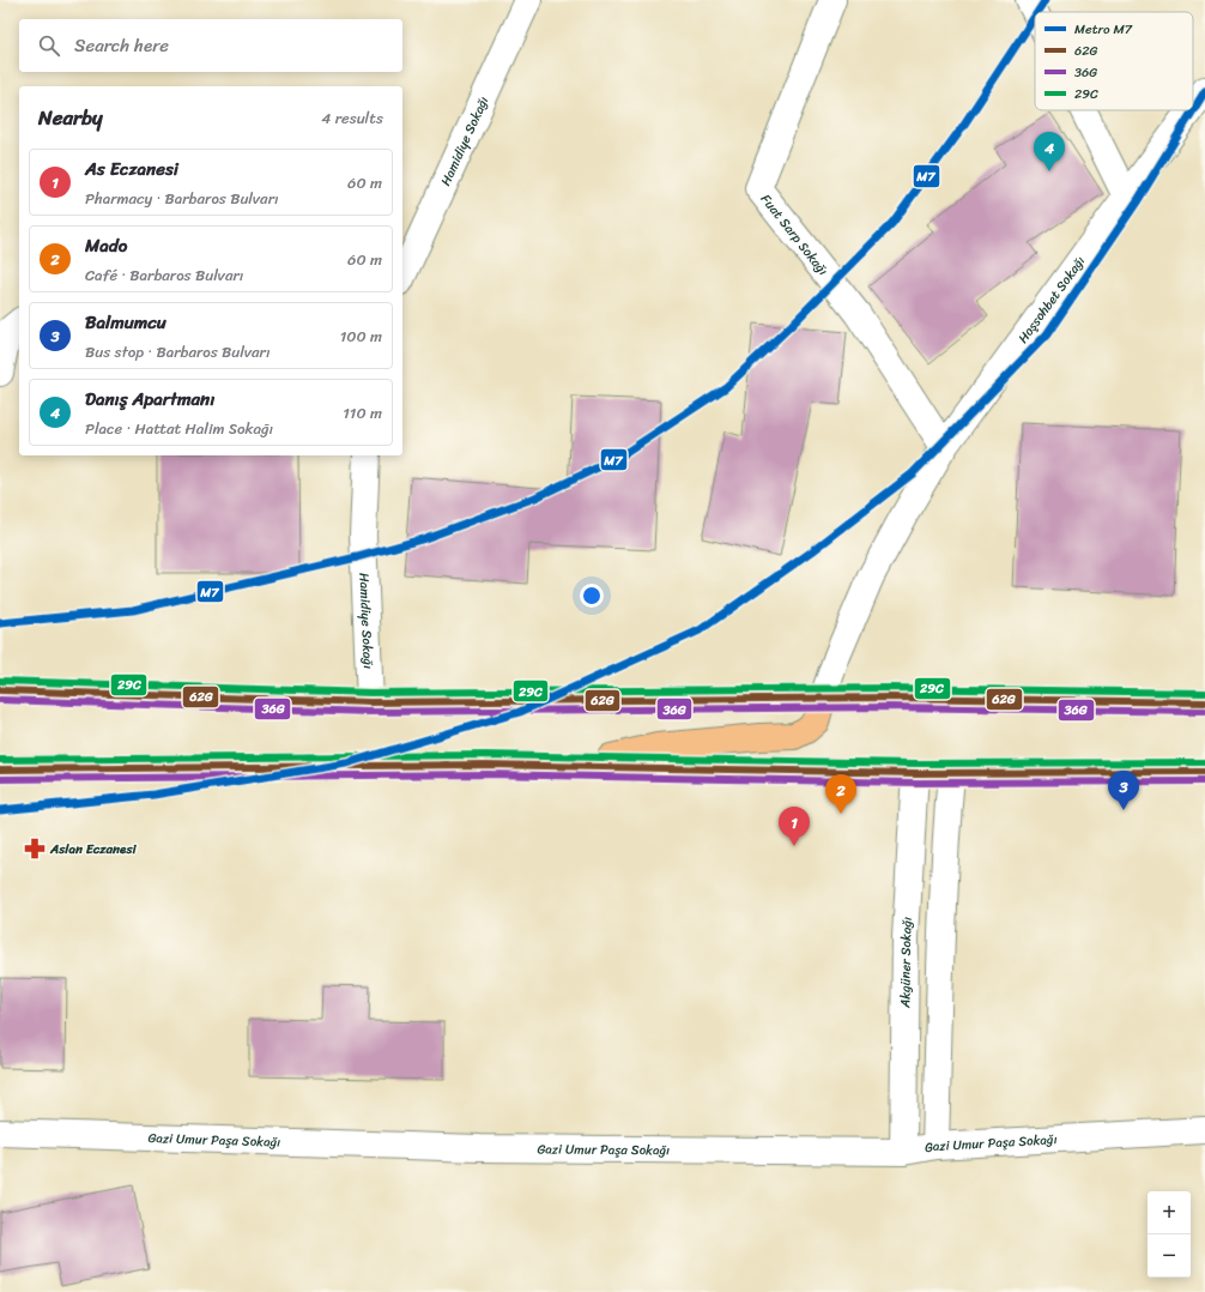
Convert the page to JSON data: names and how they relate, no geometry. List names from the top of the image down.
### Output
{
  "streets": {
    "street": [
      "Hamidiye Sokağı",
      "Fuat Sarp Sokağı",
      "Hoşsohbet Sokağı",
      "Akgüner Sokağı",
      "Gazi Umur Paşa Sokağı"
    ]
  },
  "crossings": [
    ["Fuat Sarp Sokağı", "Hoşsohbet Sokağı"],
    ["Akgüner Sokağı", "Gazi Umur Paşa Sokağı"]
  ],
  "places": {
    "pharmacy": ["Aslan Eczanesi"]
  },
  "lines": [
    "metro line M7",
    "transit line 29C",
    "transit line 62G",
    "transit line 36G"
  ],
  "legend": [
    "Metro M7",
    "62G",
    "36G",
    "29C"
  ],
  "page": {
    "search": "Search here",
    "heading": ["Nearby", "4 results"],
    "pins": [
      "4",
      "3",
      "2",
      "1"
    ],
    "list": [
      {
        "mark": "1",
        "name": "As Eczanesi",
        "note": "Pharmacy · Barbaros Bulvarı",
        "value": "60 m"
      },
      {
        "mark": "2",
        "name": "Mado",
        "note": "Café · Barbaros Bulvarı",
        "value": "60 m"
      },
      {
        "mark": "3",
        "name": "Balmumcu",
        "note": "Bus stop · Barbaros Bulvarı",
        "value": "100 m"
      },
      {
        "mark": "4",
        "name": "Danış Apartmanı",
        "note": "Place · Hattat Halim Sokağı",
        "value": "110 m"
      }
    ],
    "map_buttons": ["+", "−"]
  }
}
